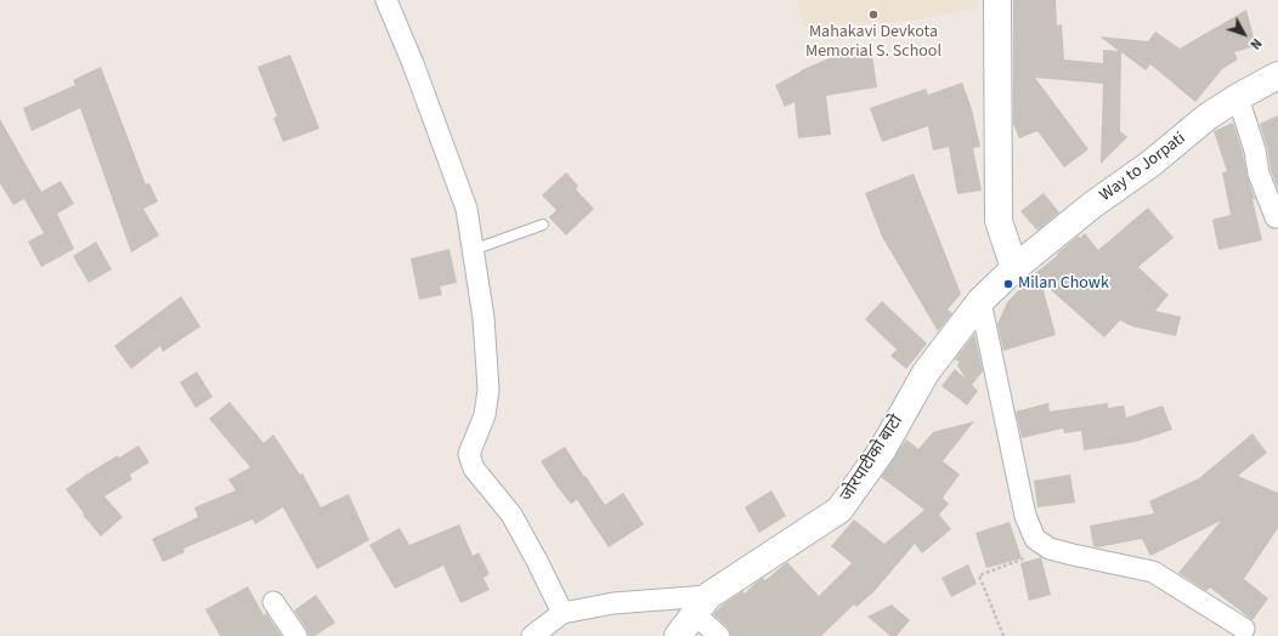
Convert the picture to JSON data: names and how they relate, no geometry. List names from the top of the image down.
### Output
{
  "streets": {
    "street": ["Way to Jorpati", "जोरपाटीको बाटो"]
  },
  "crossings": [
    ["Way to Jorpati", "जोरपाटीको बाटो"]
  ],
  "places": ["Mahakavi Devkota Memorial S. School", "Milan Chowk"],
  "north": "bottom right"
}
